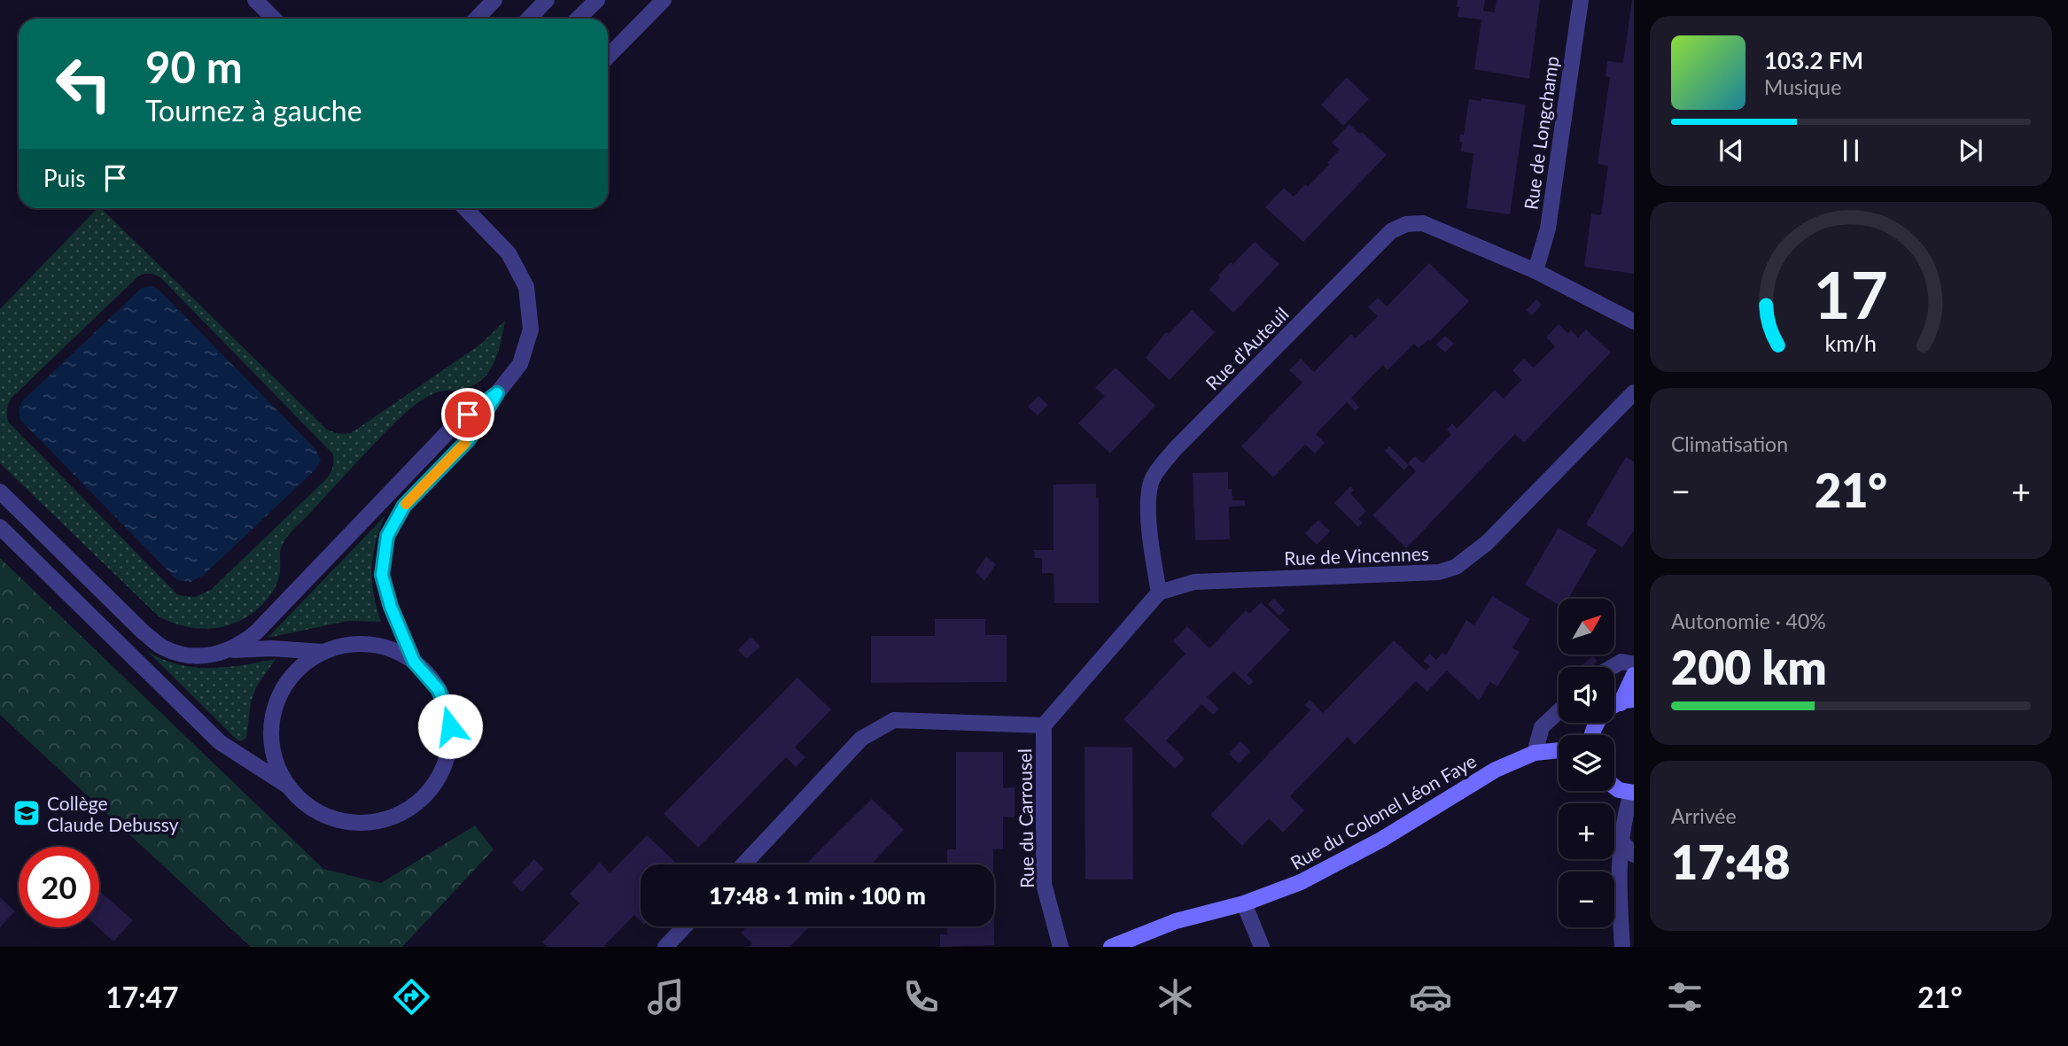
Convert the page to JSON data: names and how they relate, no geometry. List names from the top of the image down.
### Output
{
  "streets": {
    "street": [
      "Rue de Longchamp",
      "Rue d'Auteuil",
      "Rue de Vincennes",
      "Rue du Colonel Léon Faye",
      "Rue du Carrousel"
    ]
  },
  "crossings": [
    ["Rue de Longchamp", "Rue d'Auteuil"],
    ["Rue d'Auteuil", "Rue de Vincennes"]
  ],
  "places": {
    "school or university": ["Collège Claude Debussy"]
  },
  "north": "top right",
  "page": {
    "turn": ["90 m", "Tournez à gauche"],
    "song": ["103.2 FM", "Musique"],
    "then": "Puis",
    "tile": [
      "Climatisation",
      ["Autonomie · 40%", "200 km"],
      ["Arrivée", "17:48"]
    ],
    "heat": ["−", "21°", "+"],
    "map_buttons": ["+", "−"],
    "limit": "20",
    "trip": "17:48 · 1 min · 100 m",
    "tabs": ["17:47", "21°"],
    "gauge": ["17", "km/h"]
  }
}
